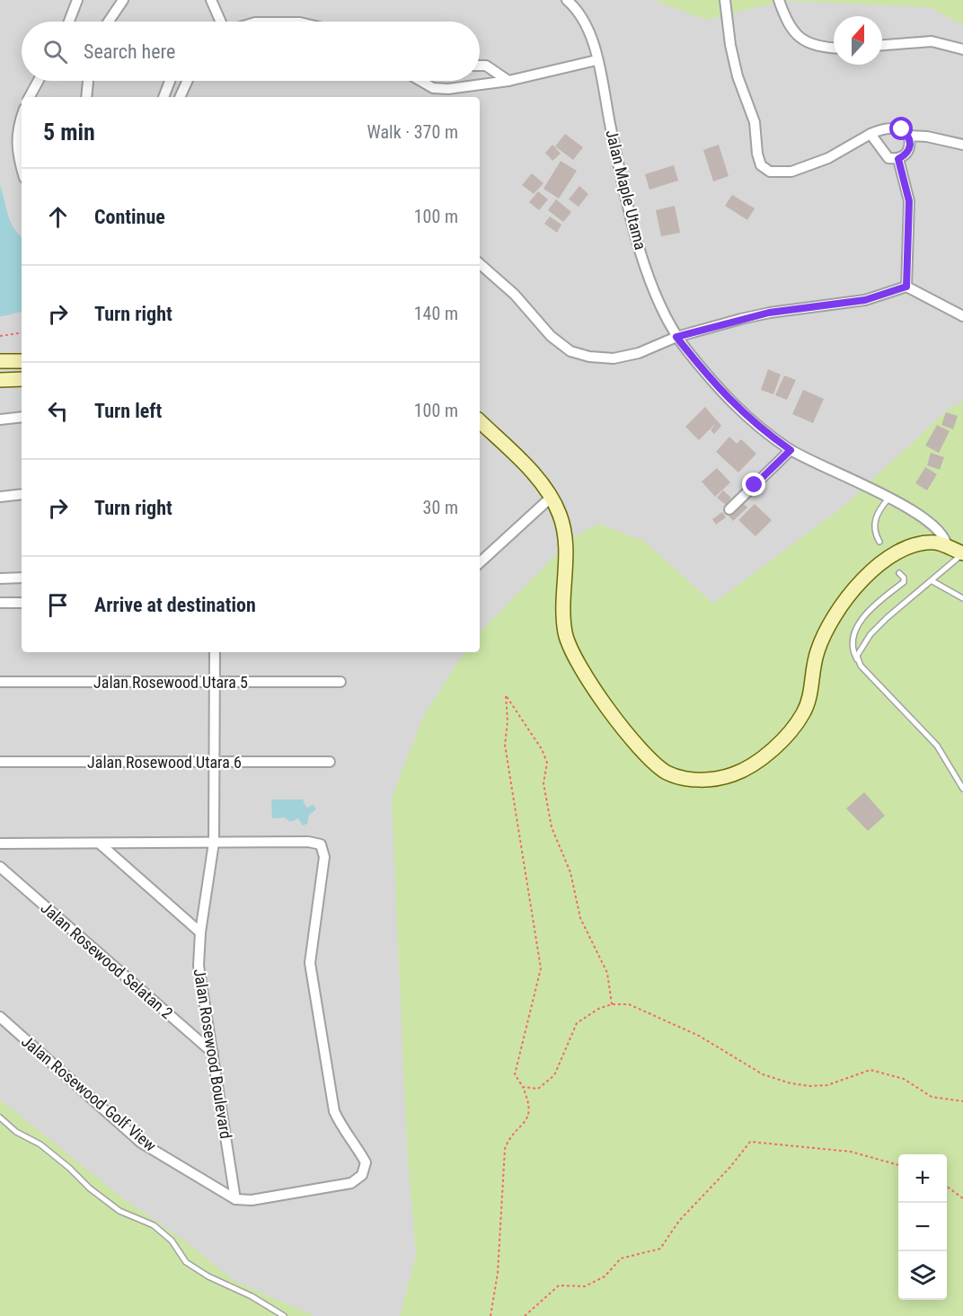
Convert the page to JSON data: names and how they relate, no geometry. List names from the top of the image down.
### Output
{
  "streets": {
    "street": [
      "Jalan Maple Utama",
      "Jalan Rosewood Utara 5",
      "Jalan Rosewood Utara 6",
      "Jalan Rosewood Selatan 2",
      "Jalan Rosewood Boulevard",
      "Jalan Rosewood Golf View"
    ]
  },
  "crossings": [
    ["Jalan Rosewood Utara 5", "Jalan Rosewood Boulevard"],
    ["Jalan Rosewood Utara 6", "Jalan Rosewood Boulevard"],
    ["Jalan Rosewood Selatan 2", "Jalan Rosewood Boulevard"],
    ["Jalan Rosewood Boulevard", "Jalan Rosewood Golf View"]
  ],
  "north": "top",
  "page": {
    "search": "Search here",
    "heading": ["5 min", "Walk · 370 m"],
    "list": [
      ["Continue", "100 m"],
      ["Turn right", "140 m"],
      ["Turn left", "100 m"],
      ["Turn right", "30 m"],
      "Arrive at destination"
    ],
    "map_buttons": ["+", "−"]
  }
}
